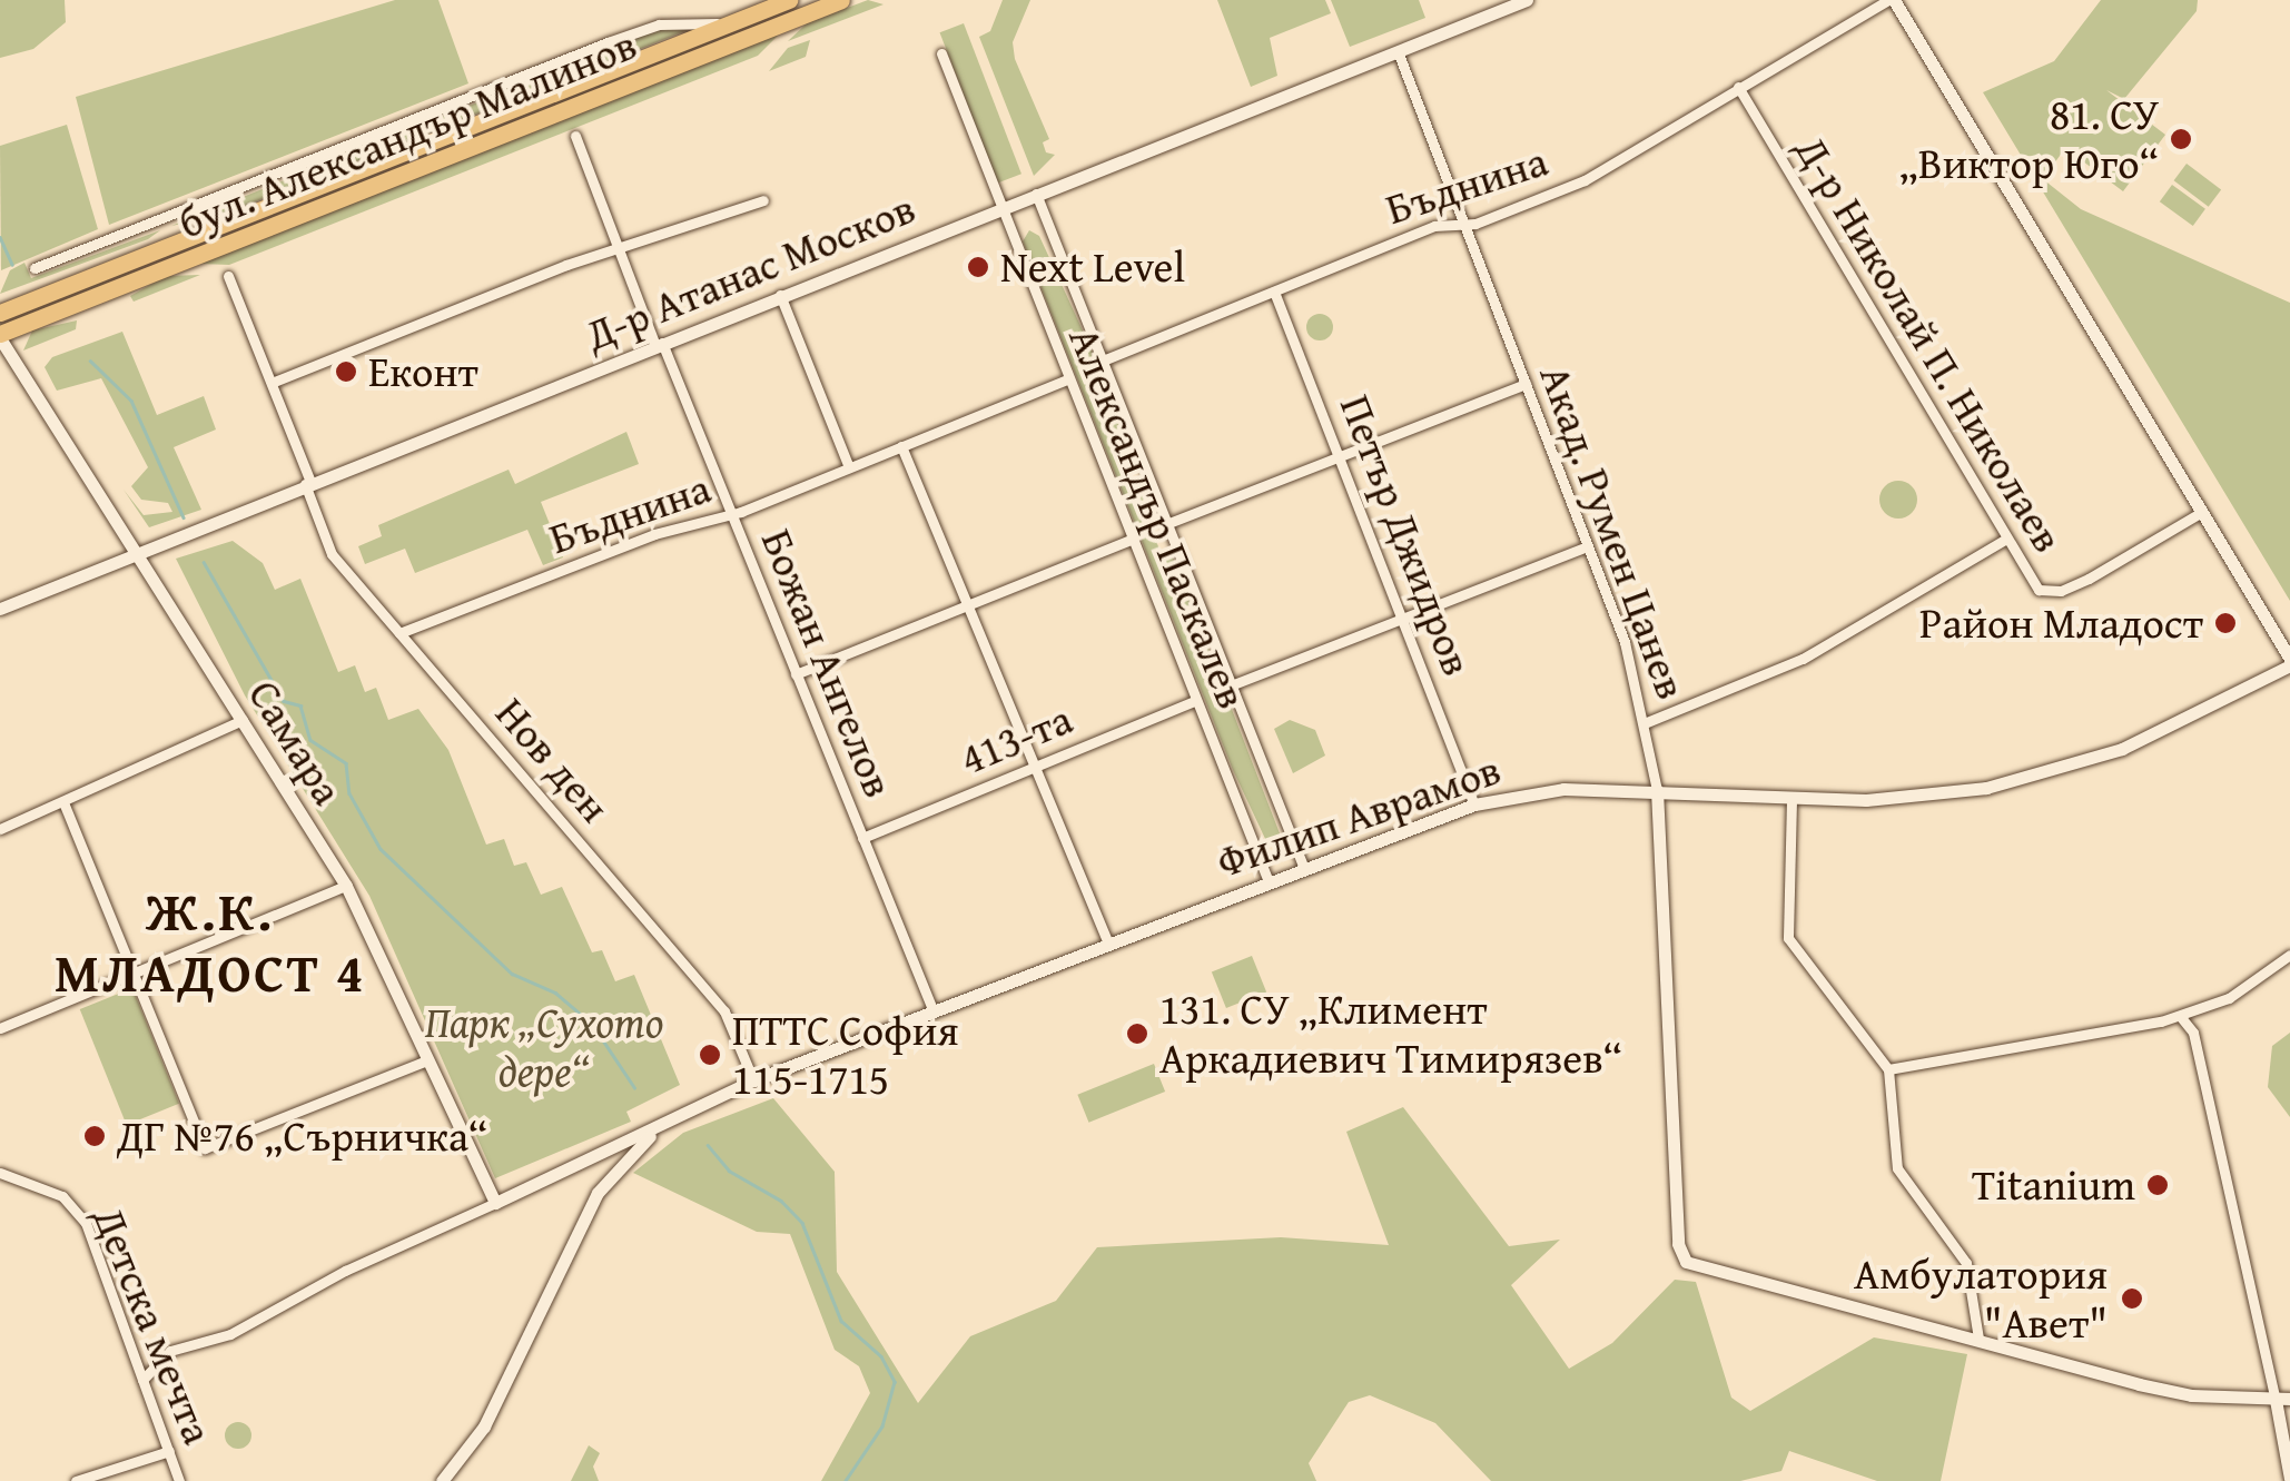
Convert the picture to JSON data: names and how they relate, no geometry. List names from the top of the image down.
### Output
{
  "streets": {
    "main road": ["бул. Александър Малинов"],
    "street": [
      "Бъднина",
      "Д-р Атанас Москов",
      "Д-р Николай П. Николаев",
      "Александър Паскалев",
      "Акад. Румен Цанев",
      "Петър Джидров",
      "Божан Ангелов",
      "413-та",
      "Самара",
      "Нов ден",
      "Филип Аврамов",
      "Детска мечта"
    ]
  },
  "crossings": [
    ["бул. Александър Малинов", "Самара"],
    ["Бъднина", "Д-р Николай П. Николаев"],
    ["Бъднина", "Александър Паскалев"],
    ["Бъднина", "Акад. Румен Цанев"],
    ["Бъднина", "Петър Джидров"],
    ["Бъднина", "Божан Ангелов"],
    ["Бъднина", "Нов ден"],
    ["Д-р Атанас Москов", "Александър Паскалев"],
    ["Д-р Атанас Москов", "Акад. Румен Цанев"],
    ["Д-р Атанас Москов", "Божан Ангелов"],
    ["Д-р Атанас Москов", "Самара"],
    ["Д-р Атанас Москов", "Нов ден"],
    ["Александър Паскалев", "413-та"],
    ["Александър Паскалев", "Филип Аврамов"],
    ["Акад. Румен Цанев", "Филип Аврамов"],
    ["Петър Джидров", "Филип Аврамов"],
    ["Божан Ангелов", "413-та"],
    ["Божан Ангелов", "Филип Аврамов"],
    ["Самара", "Филип Аврамов"],
    ["Нов ден", "Филип Аврамов"]
  ],
  "districts": ["Ж.К. МЛАДОСТ 4"],
  "parks": ["Парк „Сухото дере“"],
  "places": [
    "81. СУ „Виктор Юго“",
    "Next Level",
    "Еконт",
    "Район Младост",
    "131. СУ „Климент Аркадиевич Тимирязев“",
    "ПТТС София 115-1715",
    "ДГ №76 „Сърничка“",
    "Titanium",
    "Амбулатория \"Авет\""
  ]
}
